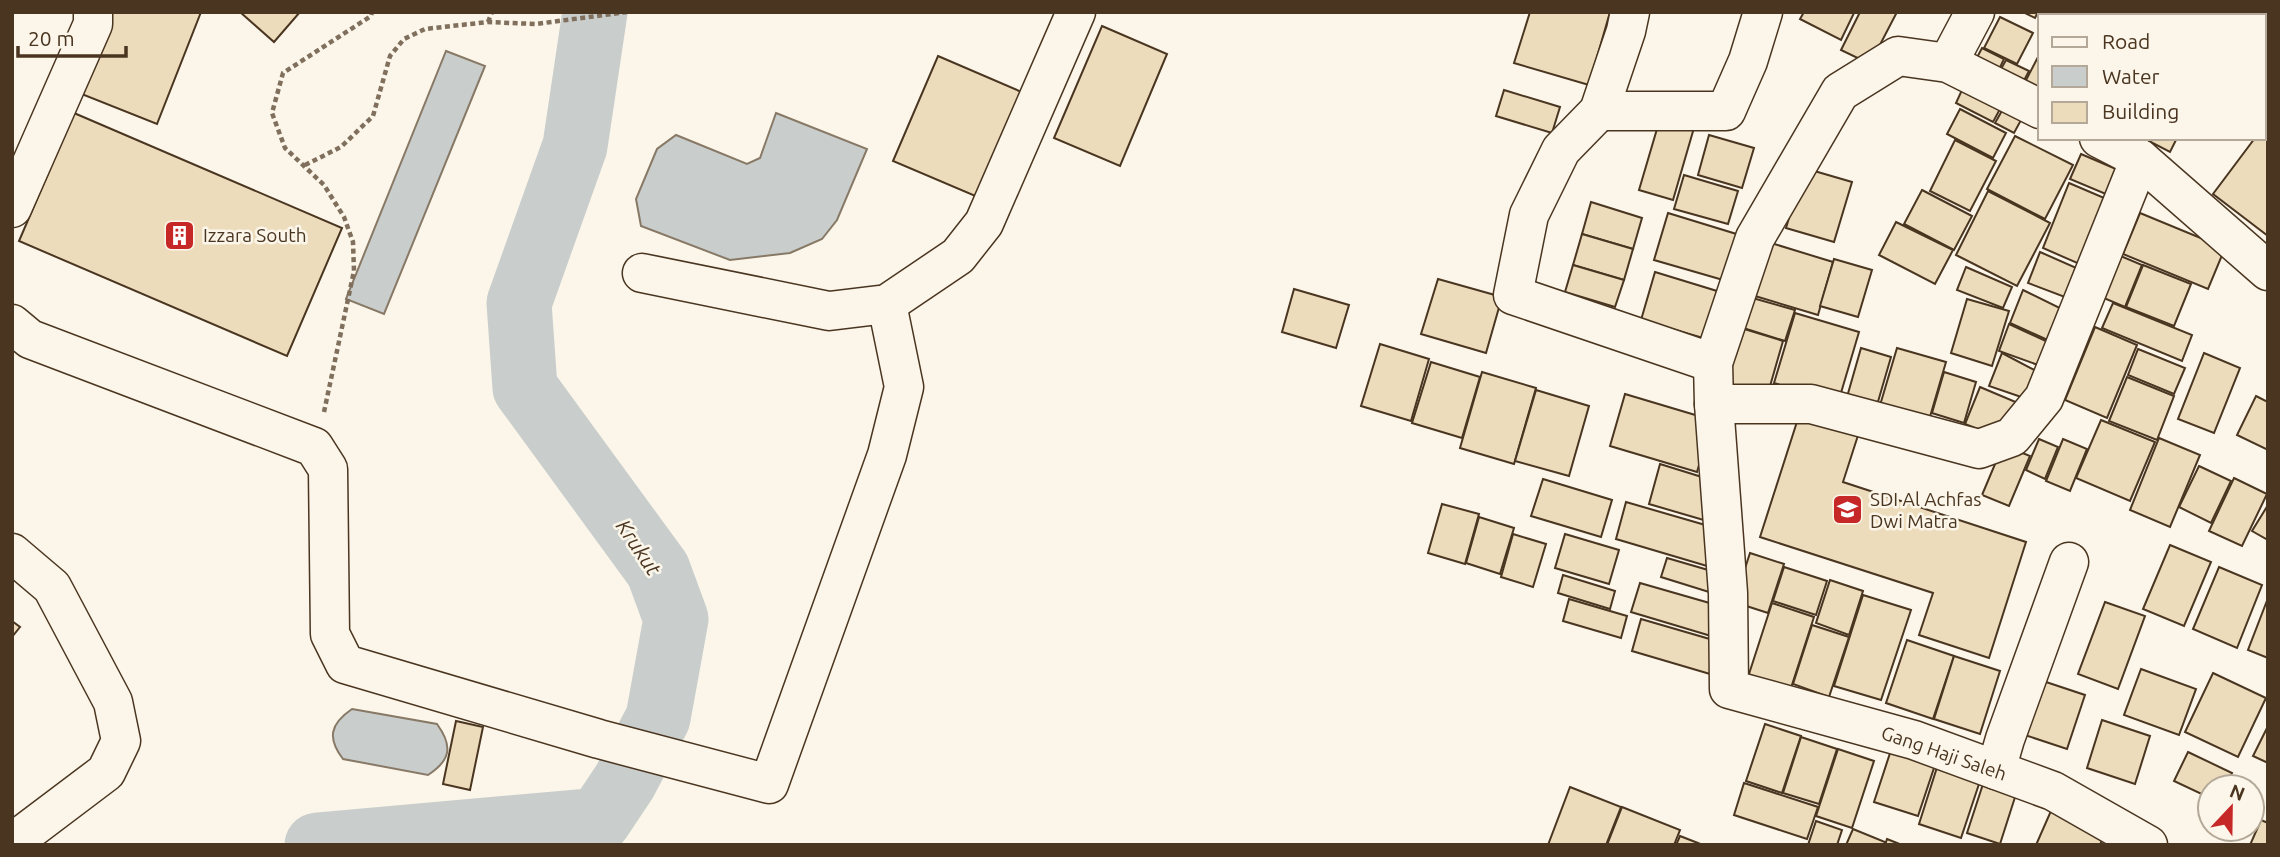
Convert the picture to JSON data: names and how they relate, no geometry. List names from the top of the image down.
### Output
{
  "streets": {
    "street": ["Gang Haji Saleh"]
  },
  "water": ["Krukut"],
  "places": {
    "building": ["Izzara South"],
    "school or university": ["SDI Al Achfas Dwi Matra"]
  },
  "legend": ["Road", "Water", "Building"],
  "scale_bar": "20 m",
  "north": "top"
}
